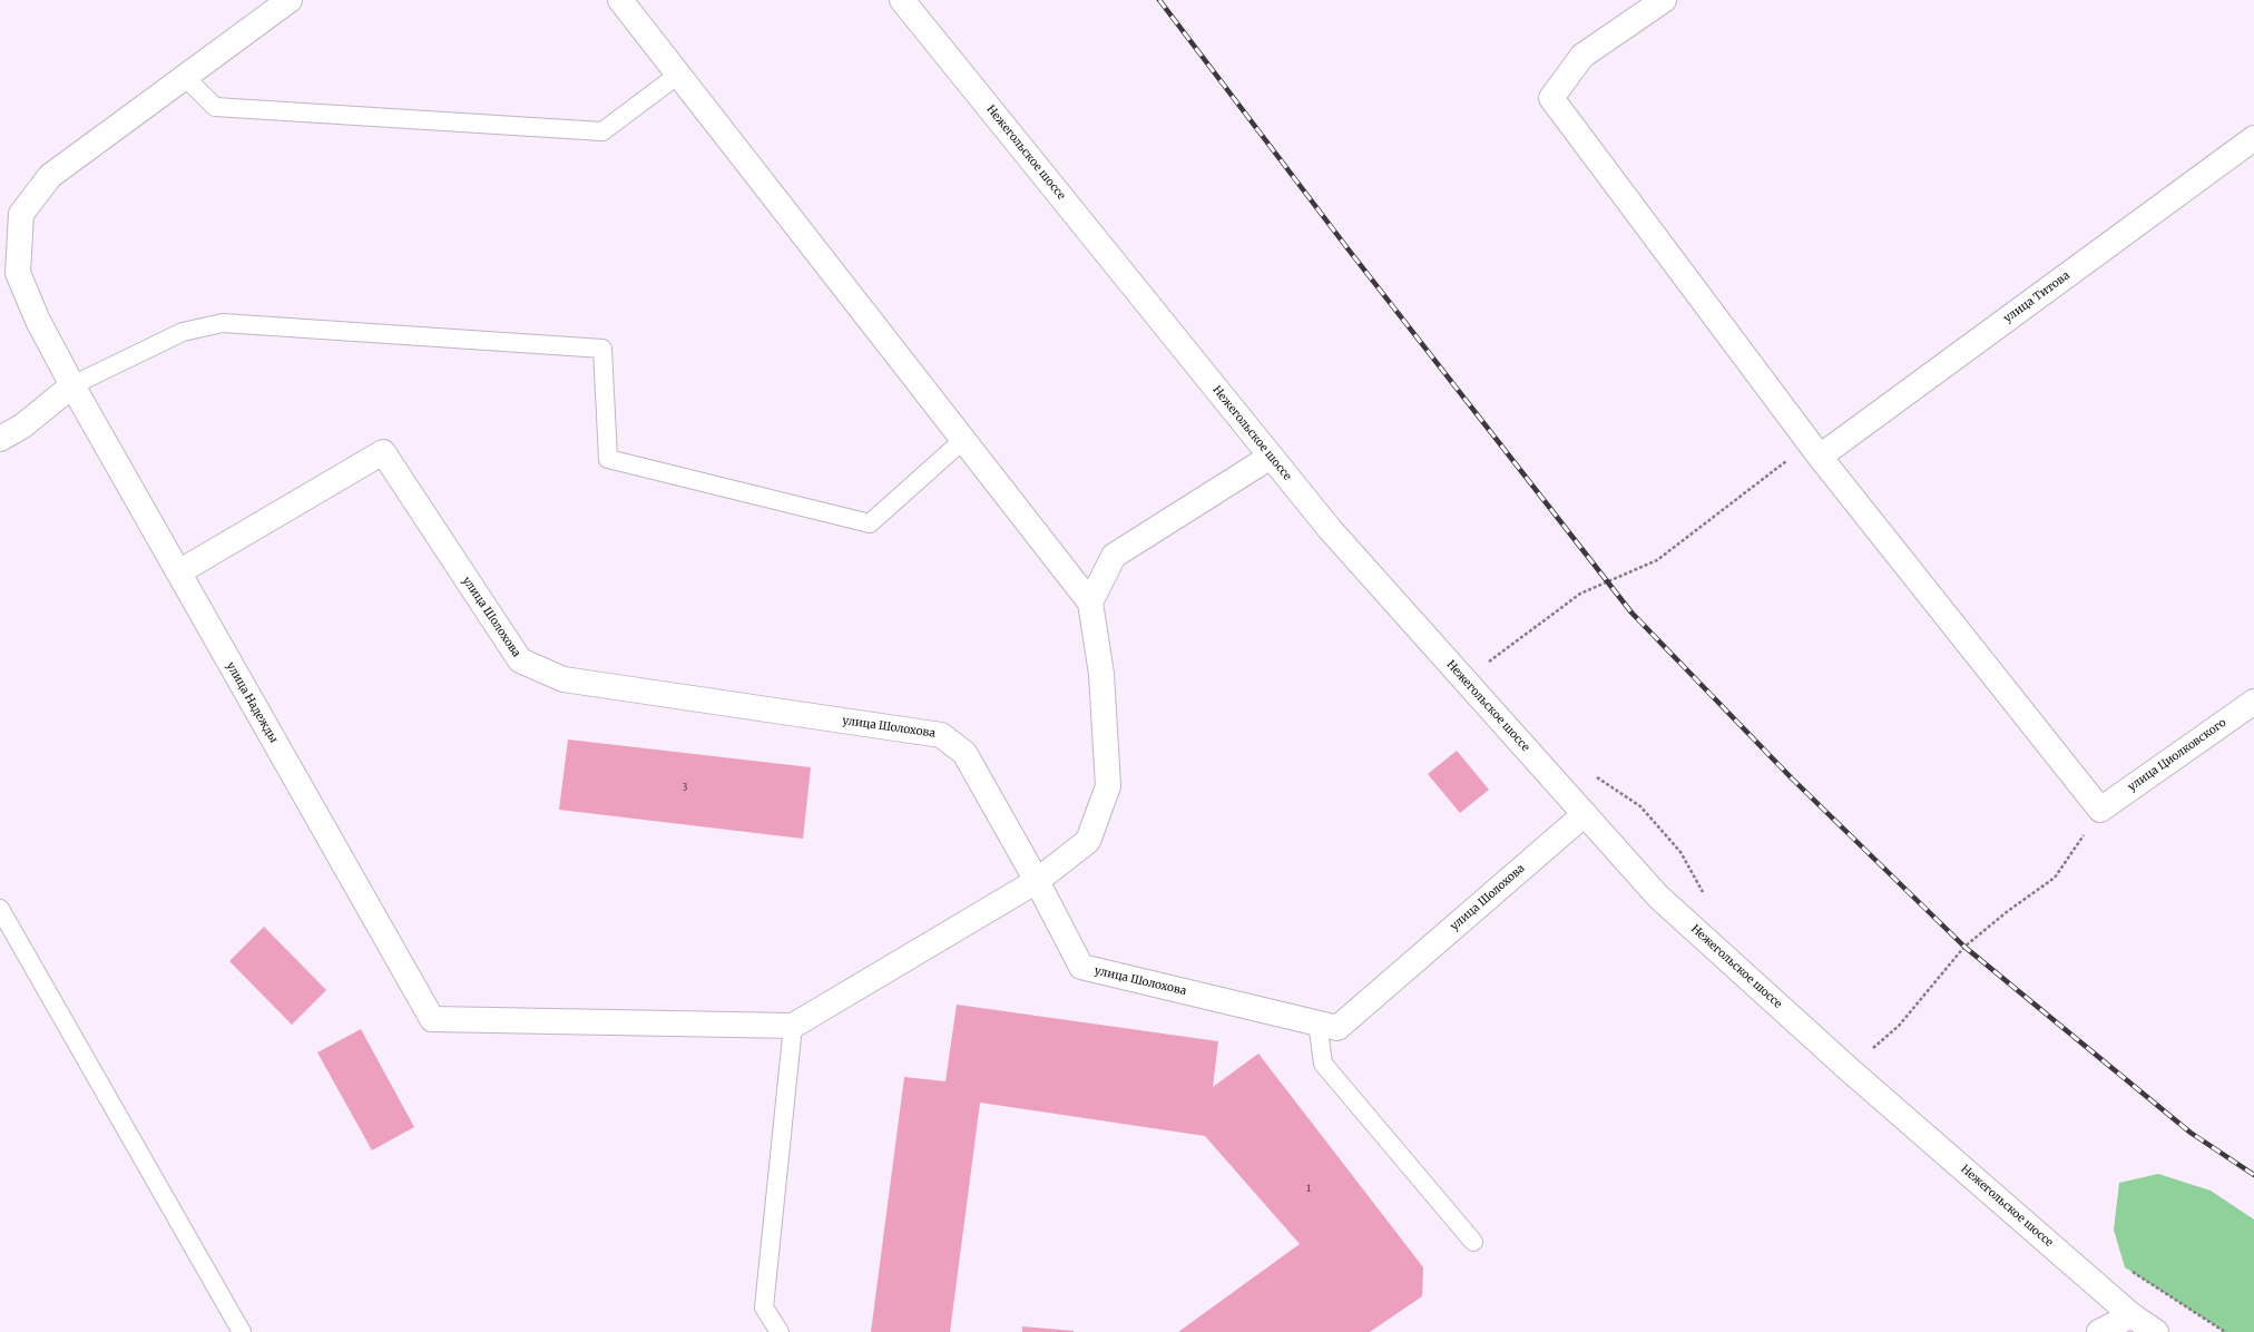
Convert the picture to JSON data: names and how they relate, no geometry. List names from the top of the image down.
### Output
{
  "streets": {
    "street": [
      "Нежегольское шоссе",
      "улица Титова",
      "улица Шолохова",
      "улица Надежды",
      "улица Циолковского"
    ]
  },
  "crossings": [
    ["Нежегольское шоссе", "улица Шолохова"],
    ["улица Шолохова", "улица Надежды"]
  ],
  "house_numbers": ["3", "1"]
}
